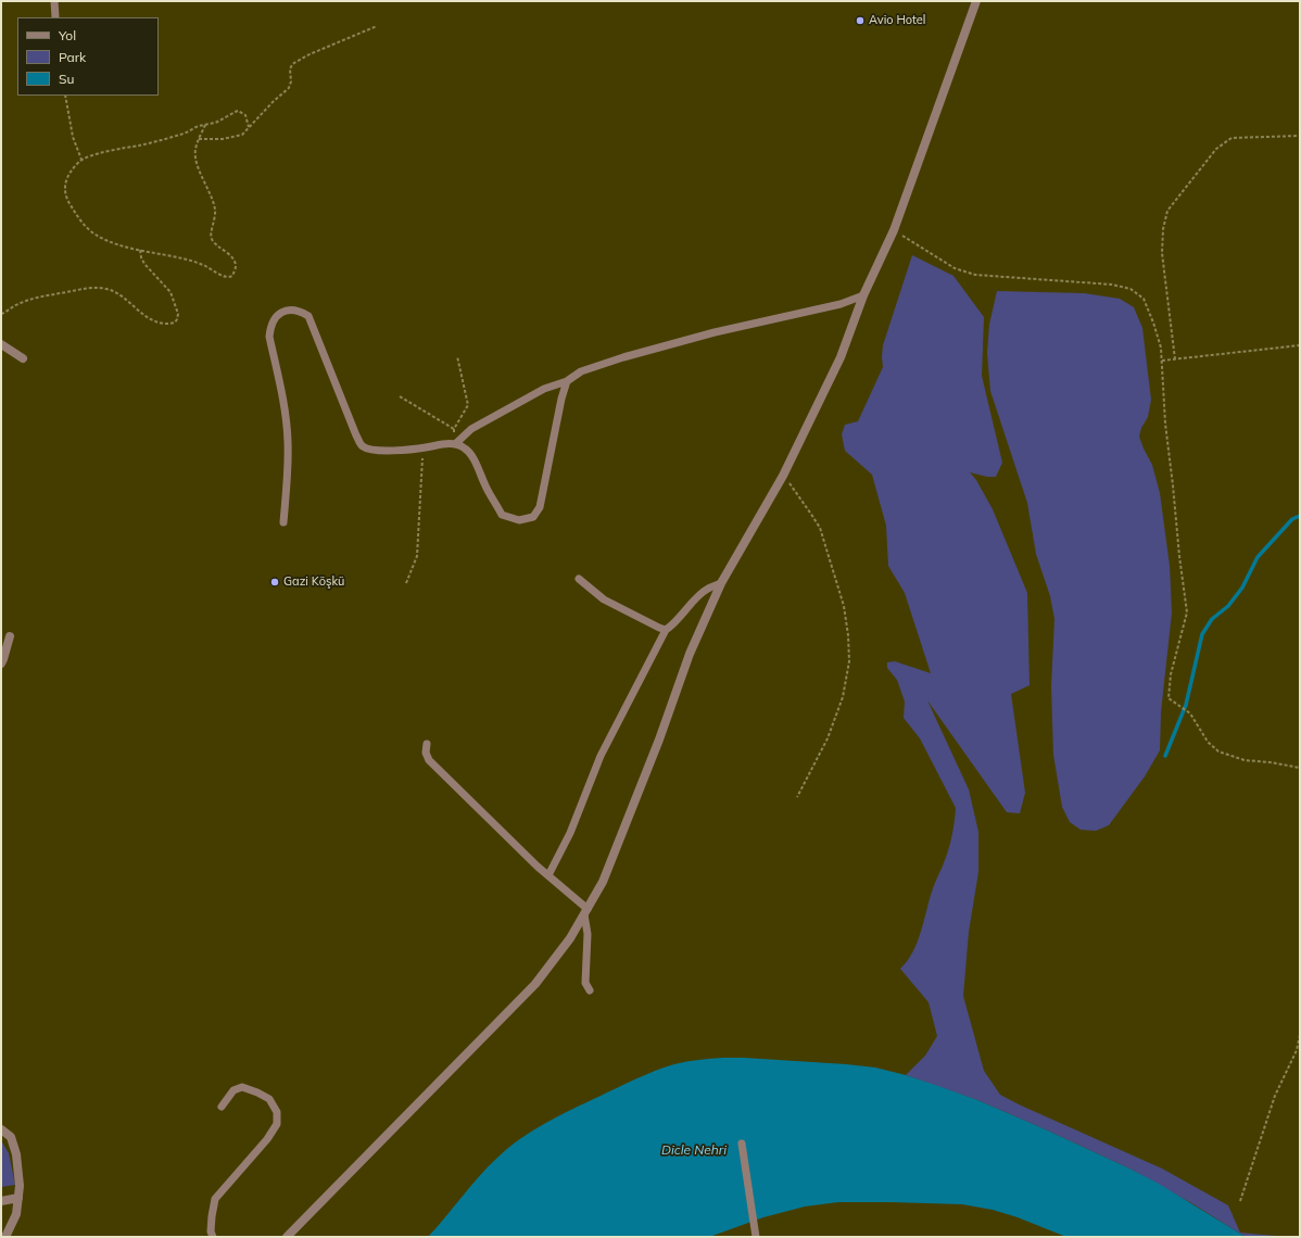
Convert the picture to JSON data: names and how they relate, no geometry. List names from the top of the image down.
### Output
{
  "water": ["Dicle Nehri"],
  "places": ["Avio Hotel", "Gazi Köşkü"],
  "legend": ["Yol", "Park", "Su"]
}
